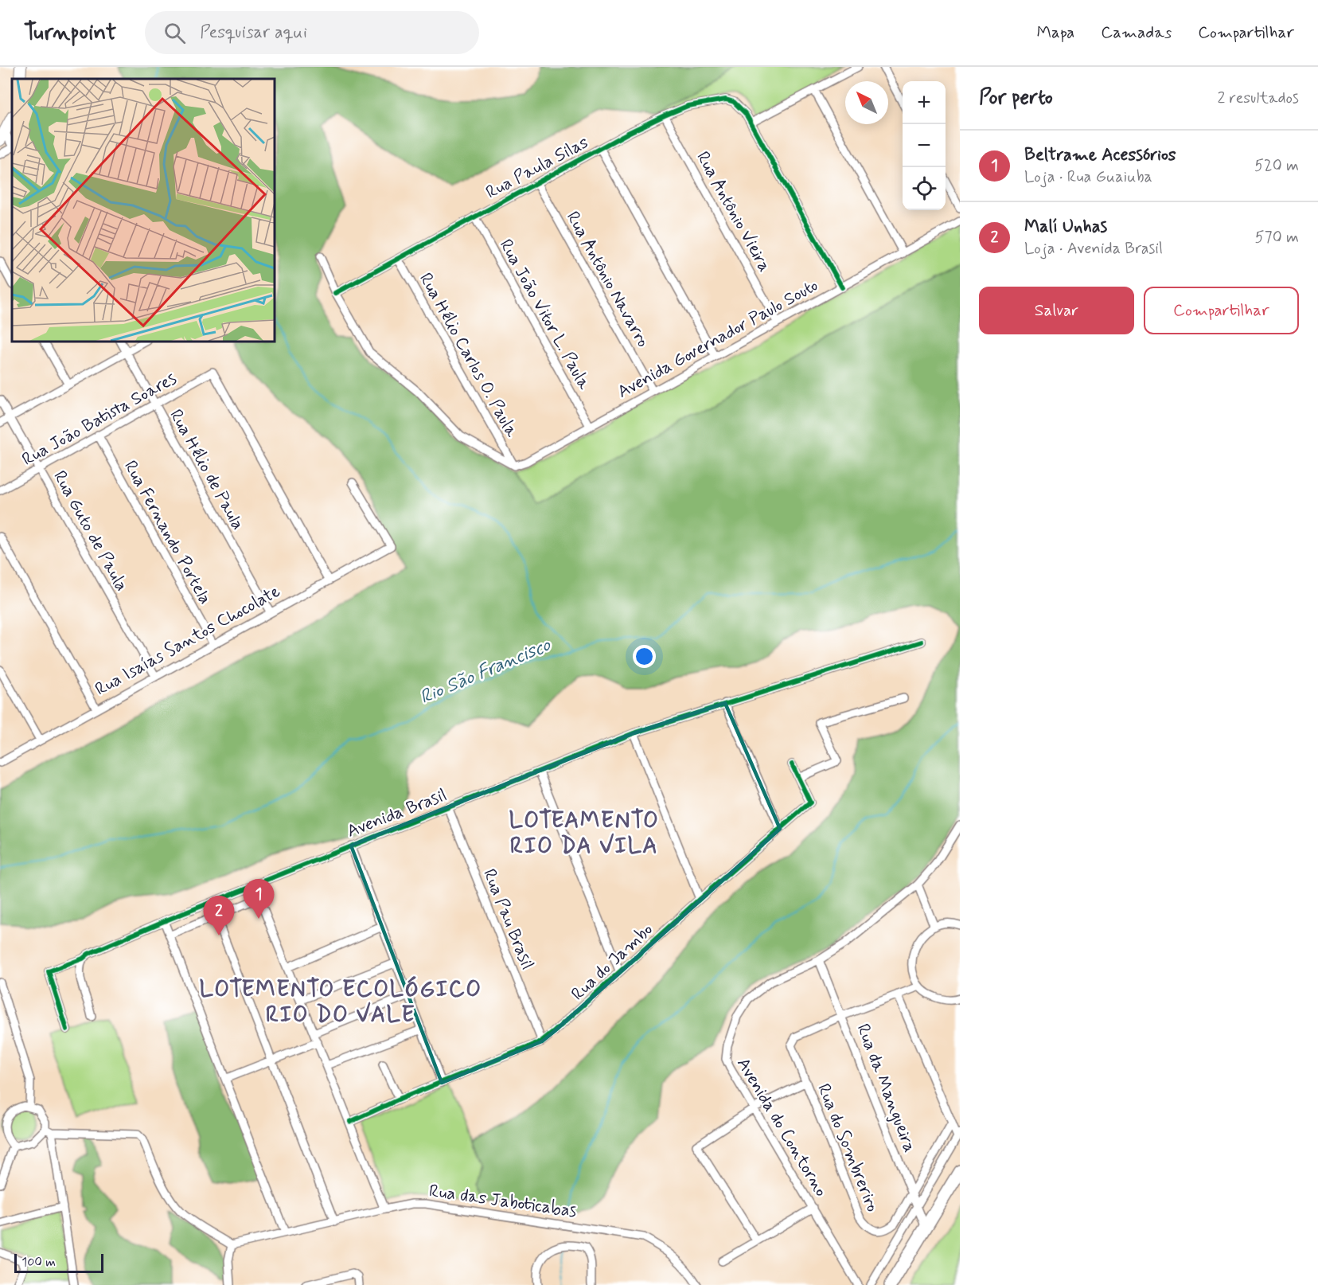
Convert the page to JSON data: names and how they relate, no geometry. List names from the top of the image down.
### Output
{
  "streets": {
    "street": [
      "Rua Paula Silas",
      "Rua Antônio Vieira",
      "Rua Antônio Navarro",
      "Rua João Vitor L. Paula",
      "Avenida Governador Paulo Souto",
      "Rua Hélio Carlos O. Paula",
      "Rua João Batista Soares",
      "Rua Hélio de Paula",
      "Rua Guto de Paula",
      "Rua Fernando Portela",
      "Rua Isaías Santos Chocolate",
      "Avenida Brasil",
      "Rua Pau Brasil",
      "Rua do Jambo",
      "Rua da Mangueira",
      "Avenida do Contorno",
      "Rua do Sombreriro",
      "Rua das Jaboticabas"
    ]
  },
  "crossings": [
    ["Rua Paula Silas", "Rua Antônio Vieira"],
    ["Rua Paula Silas", "Rua Antônio Navarro"],
    ["Rua Paula Silas", "Rua João Vitor L. Paula"],
    ["Rua Paula Silas", "Rua Hélio Carlos O. Paula"],
    ["Rua Antônio Vieira", "Avenida Governador Paulo Souto"],
    ["Rua Antônio Navarro", "Avenida Governador Paulo Souto"],
    ["Rua João Vitor L. Paula", "Avenida Governador Paulo Souto"],
    ["Avenida Governador Paulo Souto", "Rua Hélio Carlos O. Paula"],
    ["Rua João Batista Soares", "Rua Hélio de Paula"],
    ["Rua João Batista Soares", "Rua Guto de Paula"],
    ["Rua João Batista Soares", "Rua Fernando Portela"],
    ["Rua João Batista Soares", "Rua Isaías Santos Chocolate"],
    ["Rua Hélio de Paula", "Rua Isaías Santos Chocolate"],
    ["Rua Guto de Paula", "Rua Isaías Santos Chocolate"],
    ["Rua Fernando Portela", "Rua Isaías Santos Chocolate"],
    ["Avenida Brasil", "Rua Pau Brasil"],
    ["Rua Pau Brasil", "Rua do Jambo"],
    ["Rua da Mangueira", "Avenida do Contorno"],
    ["Rua da Mangueira", "Rua do Sombreriro"]
  ],
  "districts": ["LOTEAMENTO RIO DA VILA", "LOTEMENTO ECOLÓGICO RIO DO VALE"],
  "water": ["Rio São Francisco"],
  "scale_bar": "100 m",
  "north": "top left",
  "page": {
    "header": "Turnpoint",
    "search": "Pesquisar aqui",
    "nav": ["Mapa", "Camadas", "Compartilhar"],
    "heading": ["Por perto", "2 resultados"],
    "map_buttons": ["+", "−"],
    "list": [
      {
        "mark": "1",
        "name": "Beltrame Acessórios",
        "note": "Loja · Rua Guaiuba",
        "value": "520 m"
      },
      {
        "mark": "2",
        "name": "Malí Unhas",
        "note": "Loja · Avenida Brasil",
        "value": "570 m"
      }
    ],
    "buttons": ["Salvar", "Compartilhar"],
    "pins": ["1", "2"],
    "scale": "100 m"
  }
}
